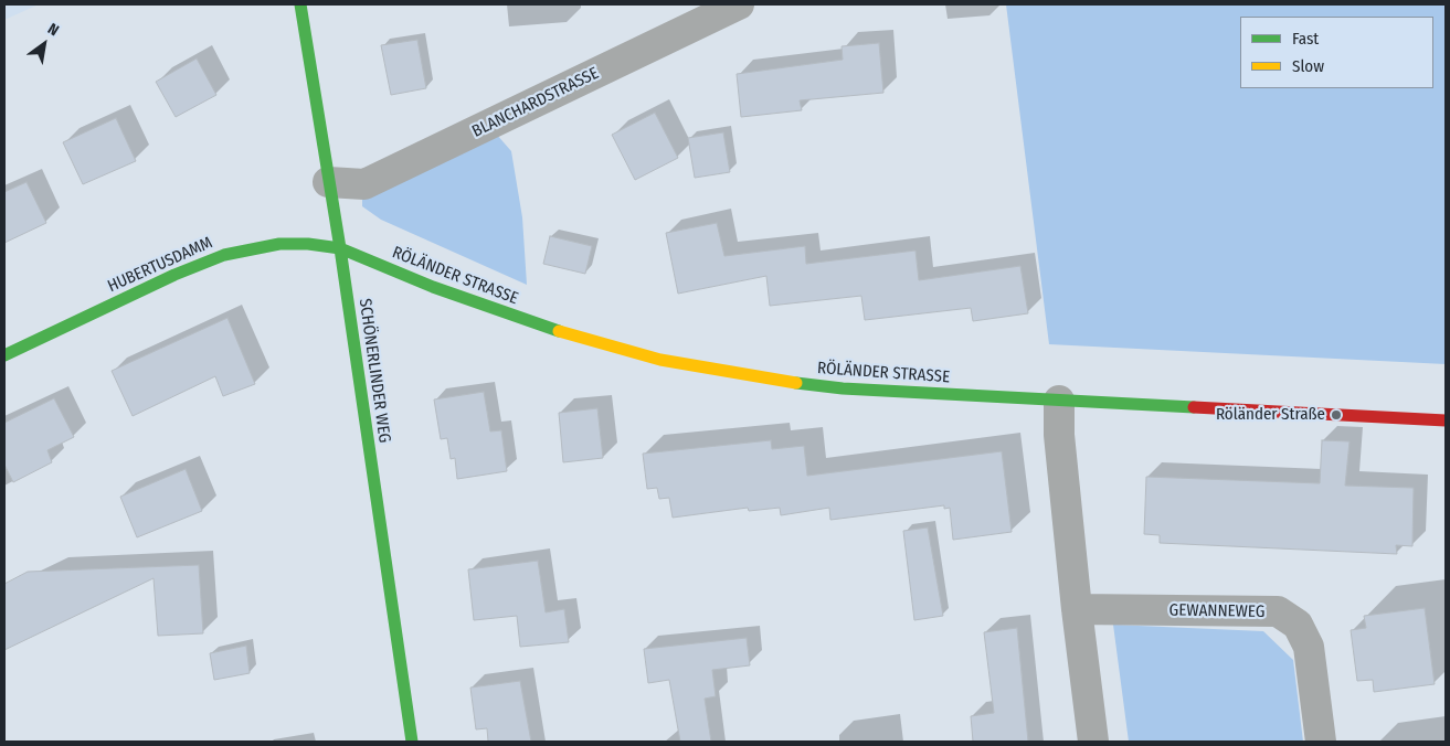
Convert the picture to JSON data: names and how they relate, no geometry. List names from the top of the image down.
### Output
{
  "streets": {
    "street": [
      "BLANCHARDSTRASSE",
      "HUBERTUSDAMM",
      "RÖLÄNDER STRASSE",
      "SCHÖNERLINDER WEG",
      "GEWANNEWEG"
    ]
  },
  "crossings": [
    ["BLANCHARDSTRASSE", "SCHÖNERLINDER WEG"],
    ["HUBERTUSDAMM", "RÖLÄNDER STRASSE"],
    ["HUBERTUSDAMM", "SCHÖNERLINDER WEG"],
    ["RÖLÄNDER STRASSE", "SCHÖNERLINDER WEG"]
  ],
  "places": ["Röländer Straße"],
  "legend": ["Fast", "Slow"],
  "north": "top right"
}
